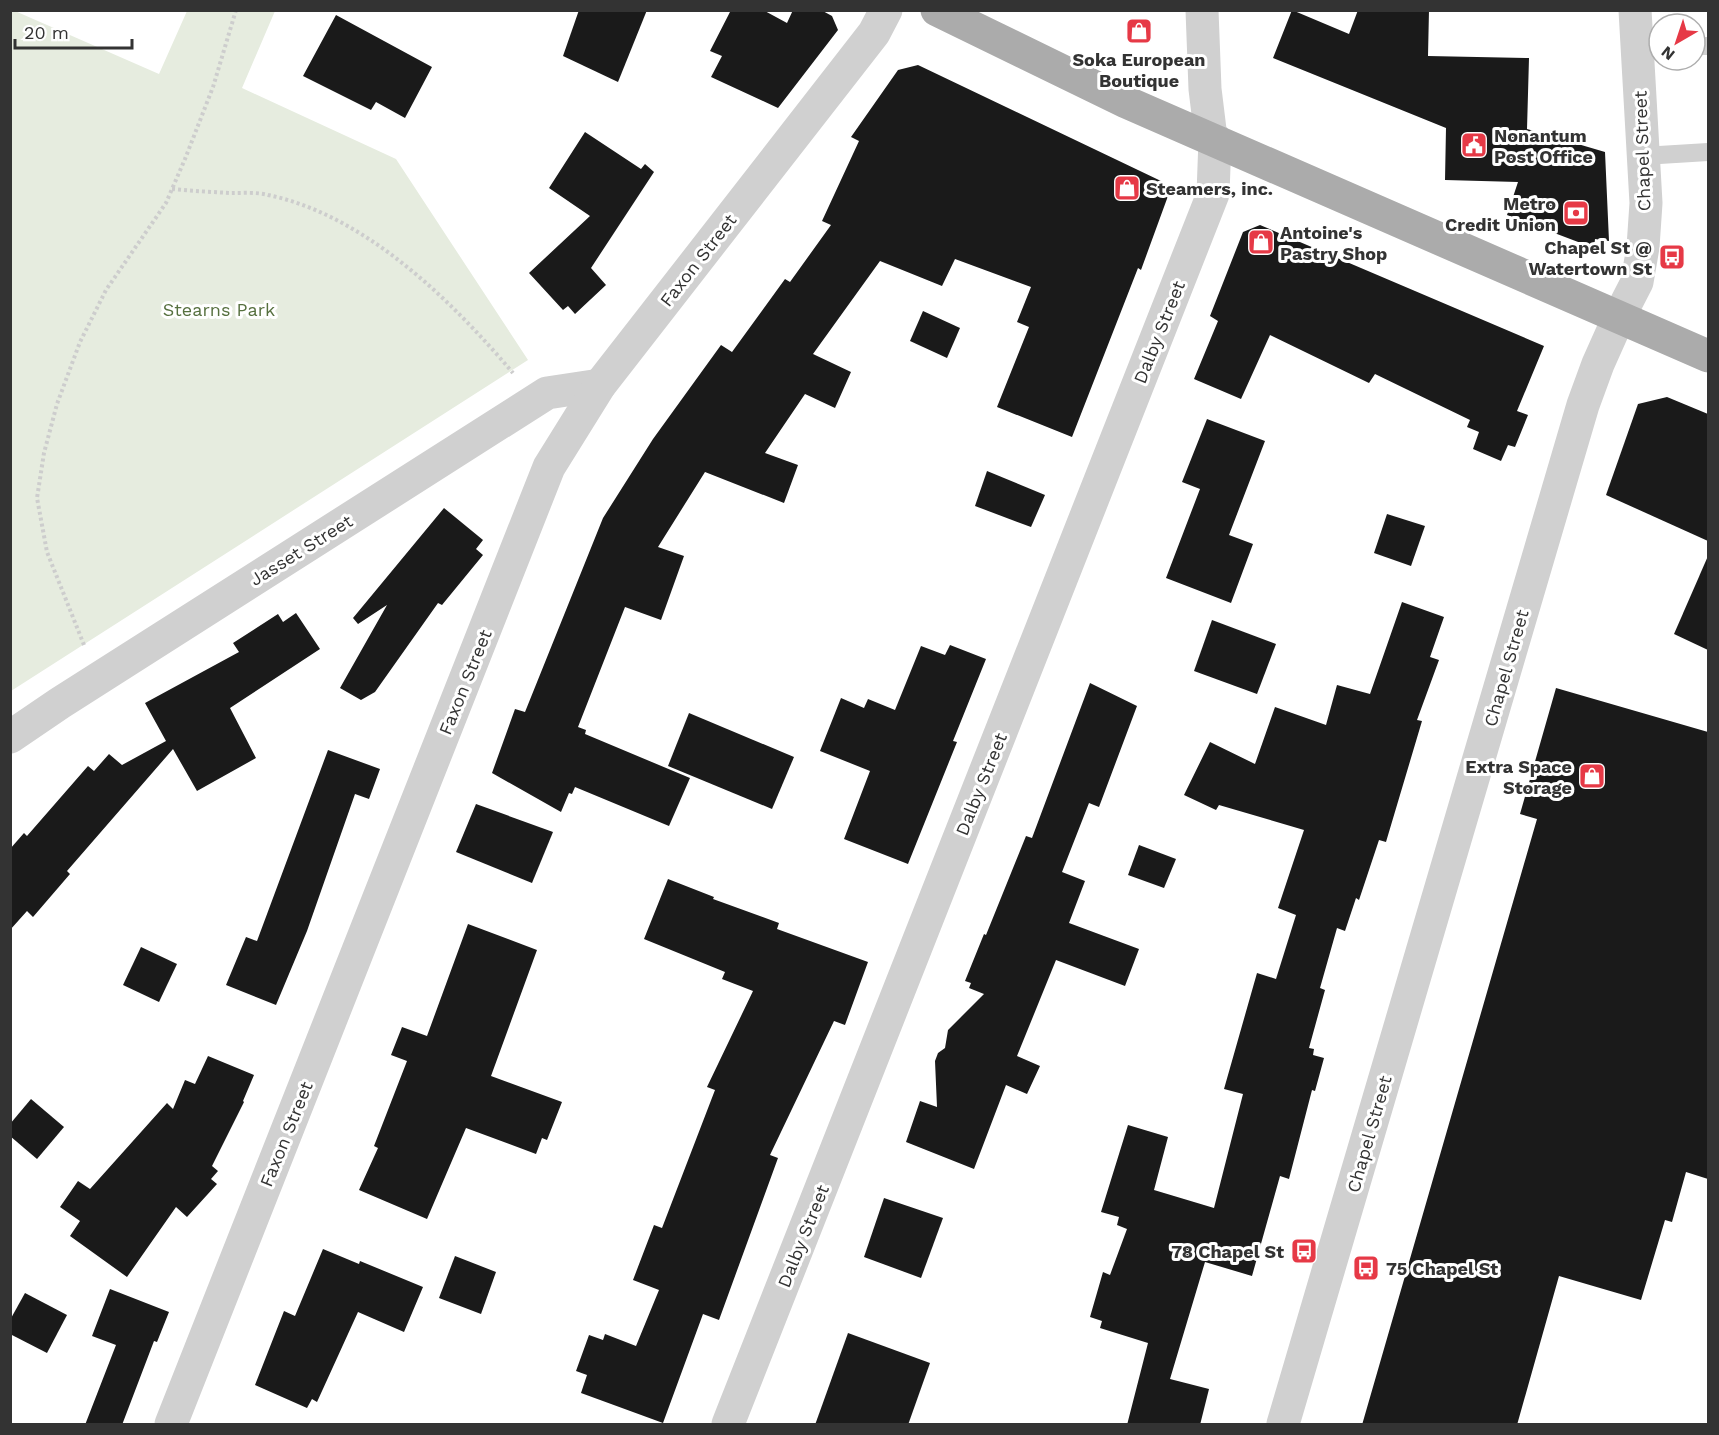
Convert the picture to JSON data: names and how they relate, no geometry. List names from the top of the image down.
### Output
{
  "streets": {
    "street": [
      "Chapel Street",
      "Faxon Street",
      "Dalby Street",
      "Jasset Street"
    ]
  },
  "crossings": [
    ["Faxon Street", "Jasset Street"]
  ],
  "parks": ["Stearns Park"],
  "places": {
    "shop": [
      "Soka European Boutique",
      "Steamers, inc.",
      "Antoine's Pastry Shop",
      "Extra Space Storage"
    ],
    "public building": ["Nonantum Post Office"],
    "bank": ["Metro Credit Union"],
    "bus stop": ["Chapel St @ Watertown St", "78 Chapel St", "75 Chapel St"]
  },
  "scale_bar": "20 m",
  "north": "bottom left"
}
